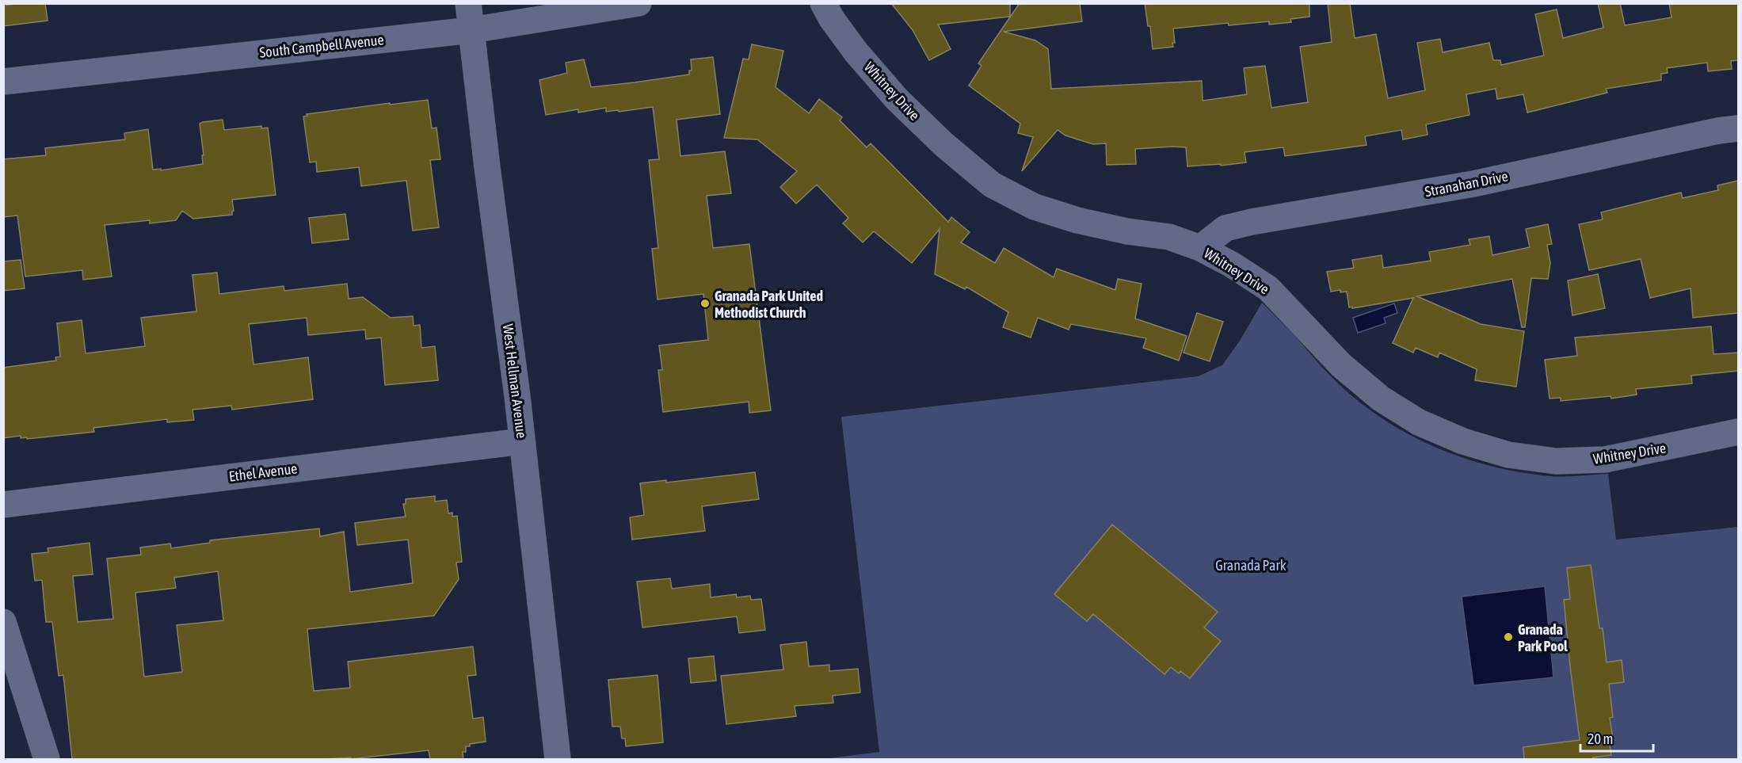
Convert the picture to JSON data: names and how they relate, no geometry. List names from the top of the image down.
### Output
{
  "streets": {
    "street": [
      "South Campbell Avenue",
      "Whitney Drive",
      "Stranahan Drive",
      "West Hellman Avenue",
      "Ethel Avenue"
    ]
  },
  "crossings": [
    ["South Campbell Avenue", "West Hellman Avenue"],
    ["Whitney Drive", "Stranahan Drive"],
    ["West Hellman Avenue", "Ethel Avenue"]
  ],
  "parks": ["Granada Park"],
  "places": ["Granada Park United Methodist Church", "Granada Park Pool"],
  "scale_bar": "20 m"
}
